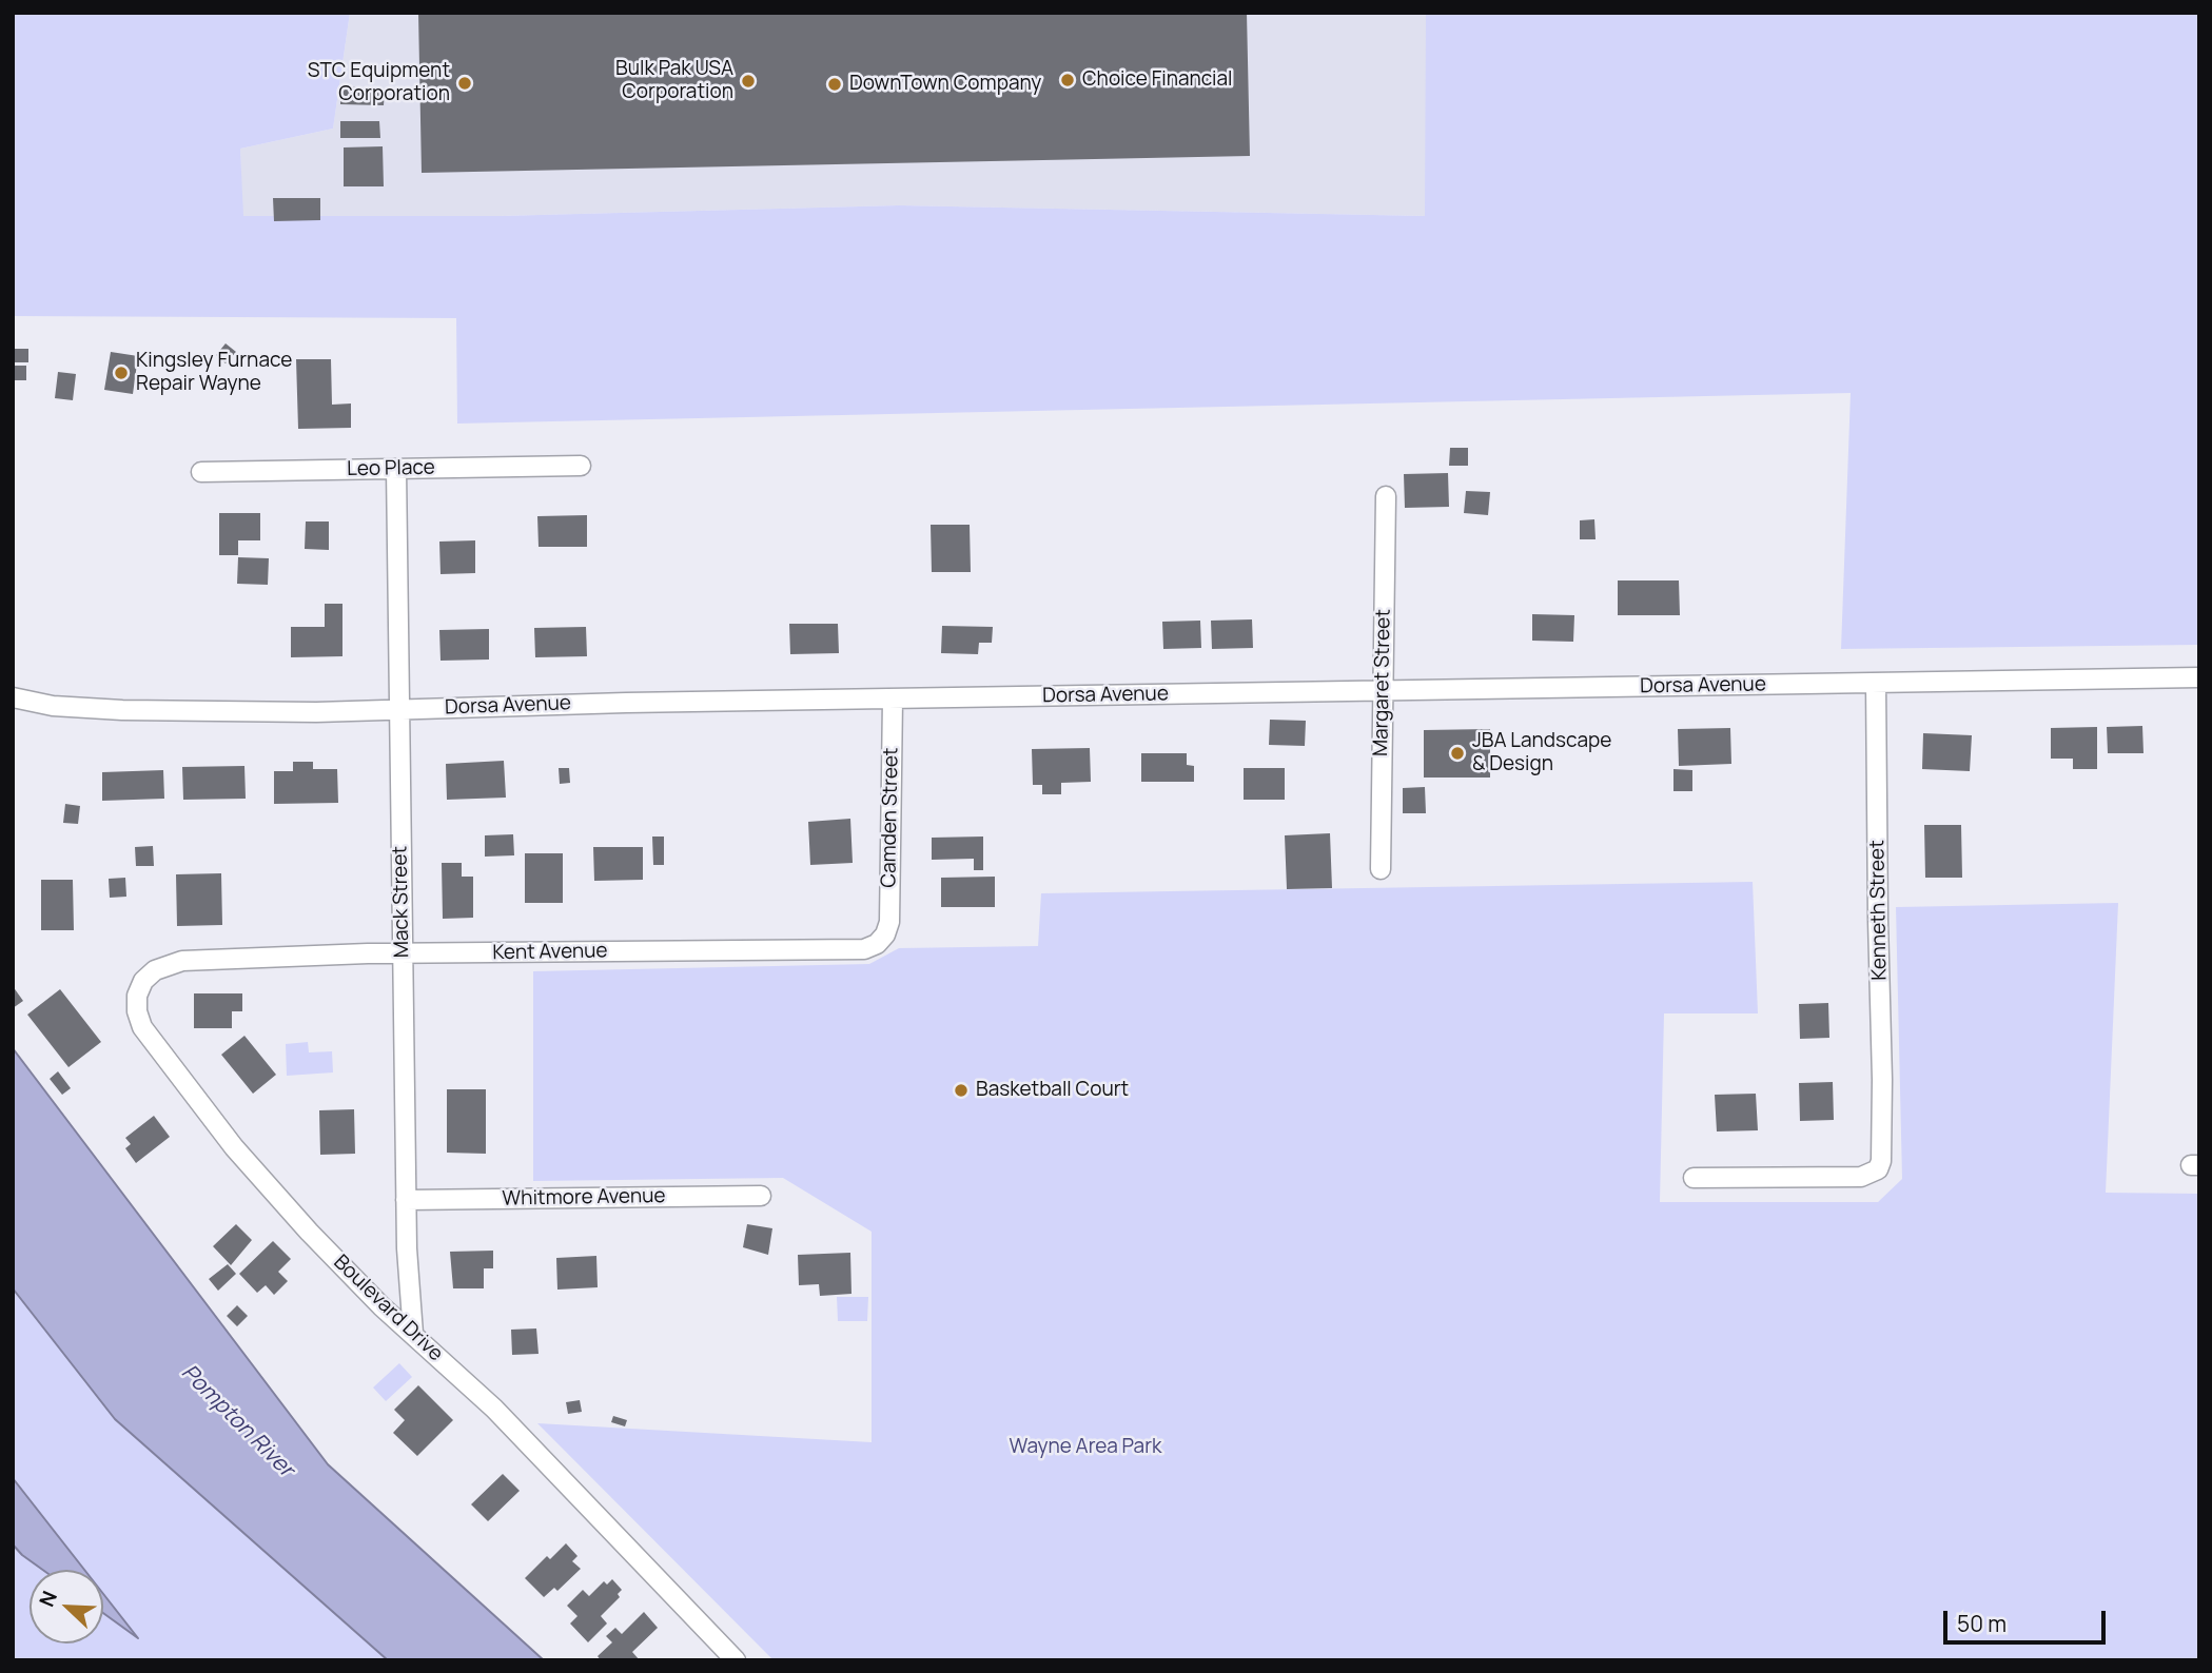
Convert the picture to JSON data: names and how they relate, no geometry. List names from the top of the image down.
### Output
{
  "streets": {
    "street": [
      "Leo Place",
      "Margaret Street",
      "Dorsa Avenue",
      "Camden Street",
      "Mack Street",
      "Kenneth Street",
      "Kent Avenue",
      "Whitmore Avenue",
      "Boulevard Drive"
    ]
  },
  "crossings": [
    ["Leo Place", "Mack Street"],
    ["Margaret Street", "Dorsa Avenue"],
    ["Dorsa Avenue", "Camden Street"],
    ["Dorsa Avenue", "Mack Street"],
    ["Dorsa Avenue", "Kenneth Street"],
    ["Camden Street", "Kent Avenue"],
    ["Mack Street", "Kent Avenue"],
    ["Mack Street", "Whitmore Avenue"],
    ["Mack Street", "Boulevard Drive"],
    ["Kent Avenue", "Boulevard Drive"]
  ],
  "water": ["Pompton River"],
  "parks": ["Wayne Area Park"],
  "places": [
    "Choice Financial",
    "Bulk Pak USA Corporation",
    "STC Equipment Corporation",
    "DownTown Company",
    "Kingsley Furnace Repair Wayne",
    "JBA Landscape & Design",
    "Basketball Court"
  ],
  "scale_bar": "50 m",
  "north": "top left"
}
